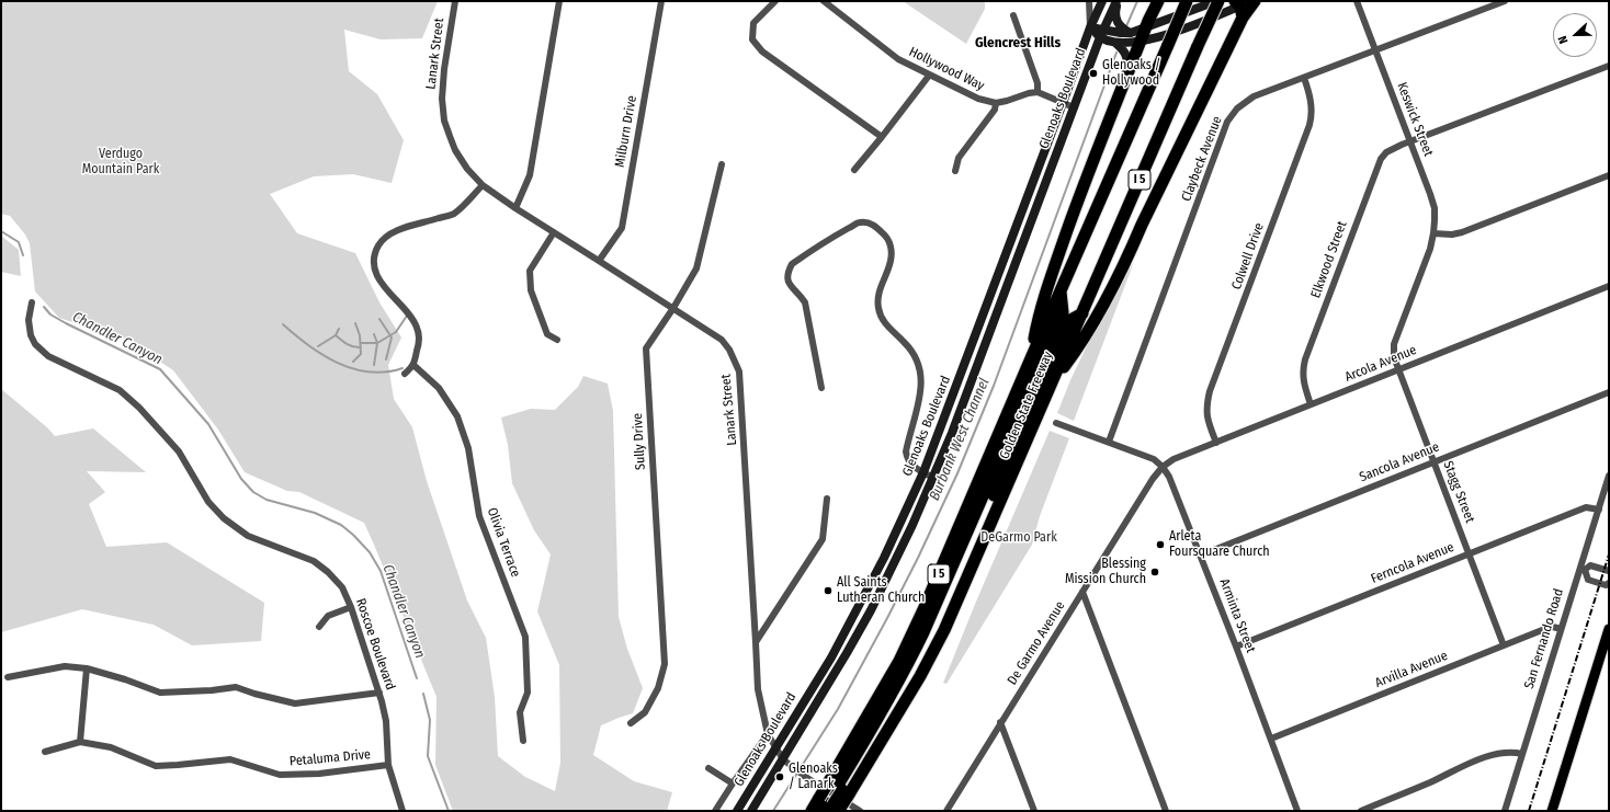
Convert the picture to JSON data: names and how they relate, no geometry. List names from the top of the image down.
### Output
{
  "streets": {
    "highway": ["I 5", "Golden State Freeway"],
    "main road": ["Glenoaks Boulevard"],
    "street": [
      "Lanark Street",
      "Hollywood Way",
      "Keswick Street",
      "Milburn Drive",
      "Claybeck Avenue",
      "Colwell Drive",
      "Elkwood Street",
      "Arcola Avenue",
      "Sully Drive",
      "Sancola Avenue",
      "Stagg Street",
      "Olivia Terrace",
      "Ferncola Avenue",
      "Arminta Street",
      "San Fernando Road",
      "De Garmo Avenue",
      "Roscoe Boulevard",
      "Arvilla Avenue",
      "Petaluma Drive"
    ]
  },
  "crossings": [
    ["Lanark Street", "Glenoaks Boulevard"],
    ["Lanark Street", "Milburn Drive"],
    ["Lanark Street", "Sully Drive"],
    ["Keswick Street", "Claybeck Avenue"],
    ["Keswick Street", "Elkwood Street"],
    ["Keswick Street", "Stagg Street"],
    ["Claybeck Avenue", "Colwell Drive"],
    ["Colwell Drive", "Arcola Avenue"],
    ["Elkwood Street", "Arcola Avenue"],
    ["Arcola Avenue", "Stagg Street"],
    ["Arcola Avenue", "Arminta Street"],
    ["Arcola Avenue", "De Garmo Avenue"],
    ["Sancola Avenue", "Stagg Street"],
    ["Sancola Avenue", "Arminta Street"],
    ["Stagg Street", "Ferncola Avenue"],
    ["Stagg Street", "Arvilla Avenue"],
    ["Ferncola Avenue", "Arminta Street"],
    ["Ferncola Avenue", "San Fernando Road"],
    ["Arminta Street", "De Garmo Avenue"],
    ["Arminta Street", "Arvilla Avenue"],
    ["San Fernando Road", "Arvilla Avenue"],
    ["Roscoe Boulevard", "Petaluma Drive"]
  ],
  "districts": ["Glencrest Hills"],
  "water": ["Chandler Canyon", "Burbank West Channel"],
  "parks": ["Verdugo Mountain Park", "DeGarmo Park"],
  "places": [
    "Glenoaks / Hollywood",
    "Arleta Foursquare Church",
    "Blessing Mission Church",
    "All Saints Lutheran Church",
    "Glenoaks / Lanark"
  ],
  "north": "left"
}
